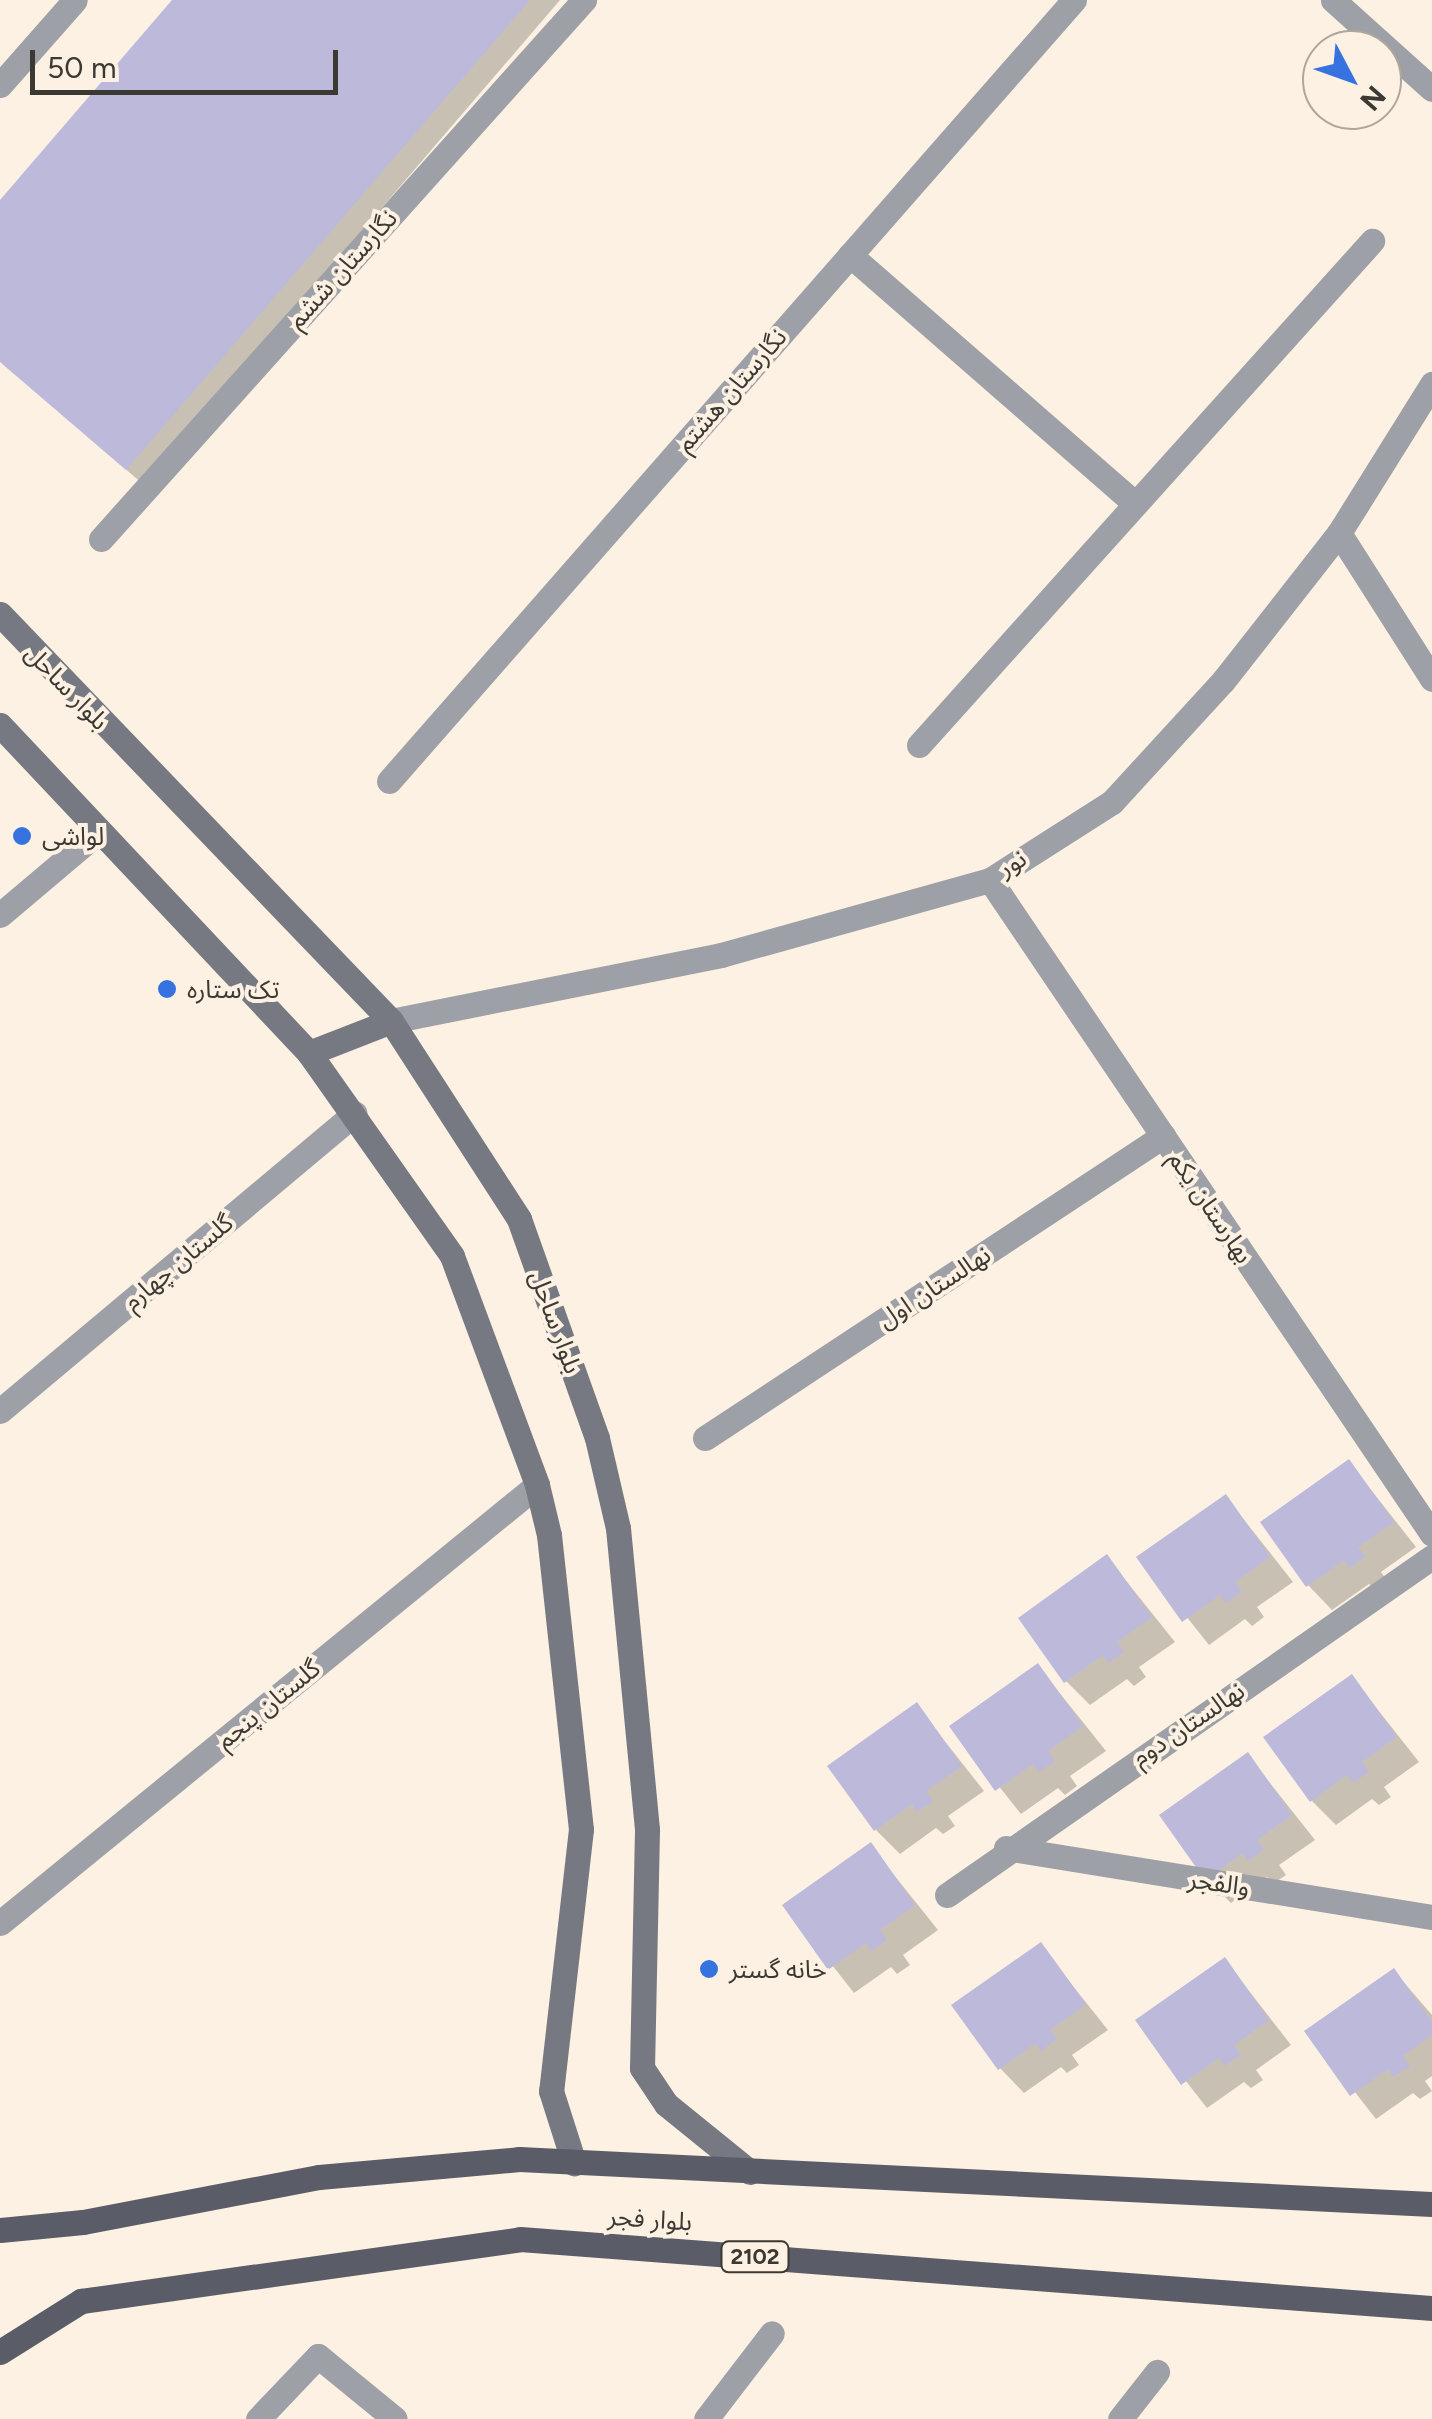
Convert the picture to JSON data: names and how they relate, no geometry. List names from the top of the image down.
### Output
{
  "streets": {
    "main road": ["بلوار ساحل", "بلوار فجر", "2102"],
    "street": [
      "نگارستان ششم",
      "نگارستان هشتم",
      "نور",
      "بهارستان یکم",
      "گلستان چهارم",
      "نهالستان اول",
      "گلستان پنجم",
      "نهالستان دوم",
      "والفجر"
    ]
  },
  "crossings": [
    ["بلوار ساحل", "نور"],
    ["بلوار ساحل", "بلوار فجر"],
    ["نور", "بهارستان یکم"],
    ["بهارستان یکم", "نهالستان اول"],
    ["نهالستان دوم", "والفجر"]
  ],
  "places": ["لواشی", "تک ستاره", "خانه گستر"],
  "scale_bar": "50 m",
  "north": "bottom right"
}
